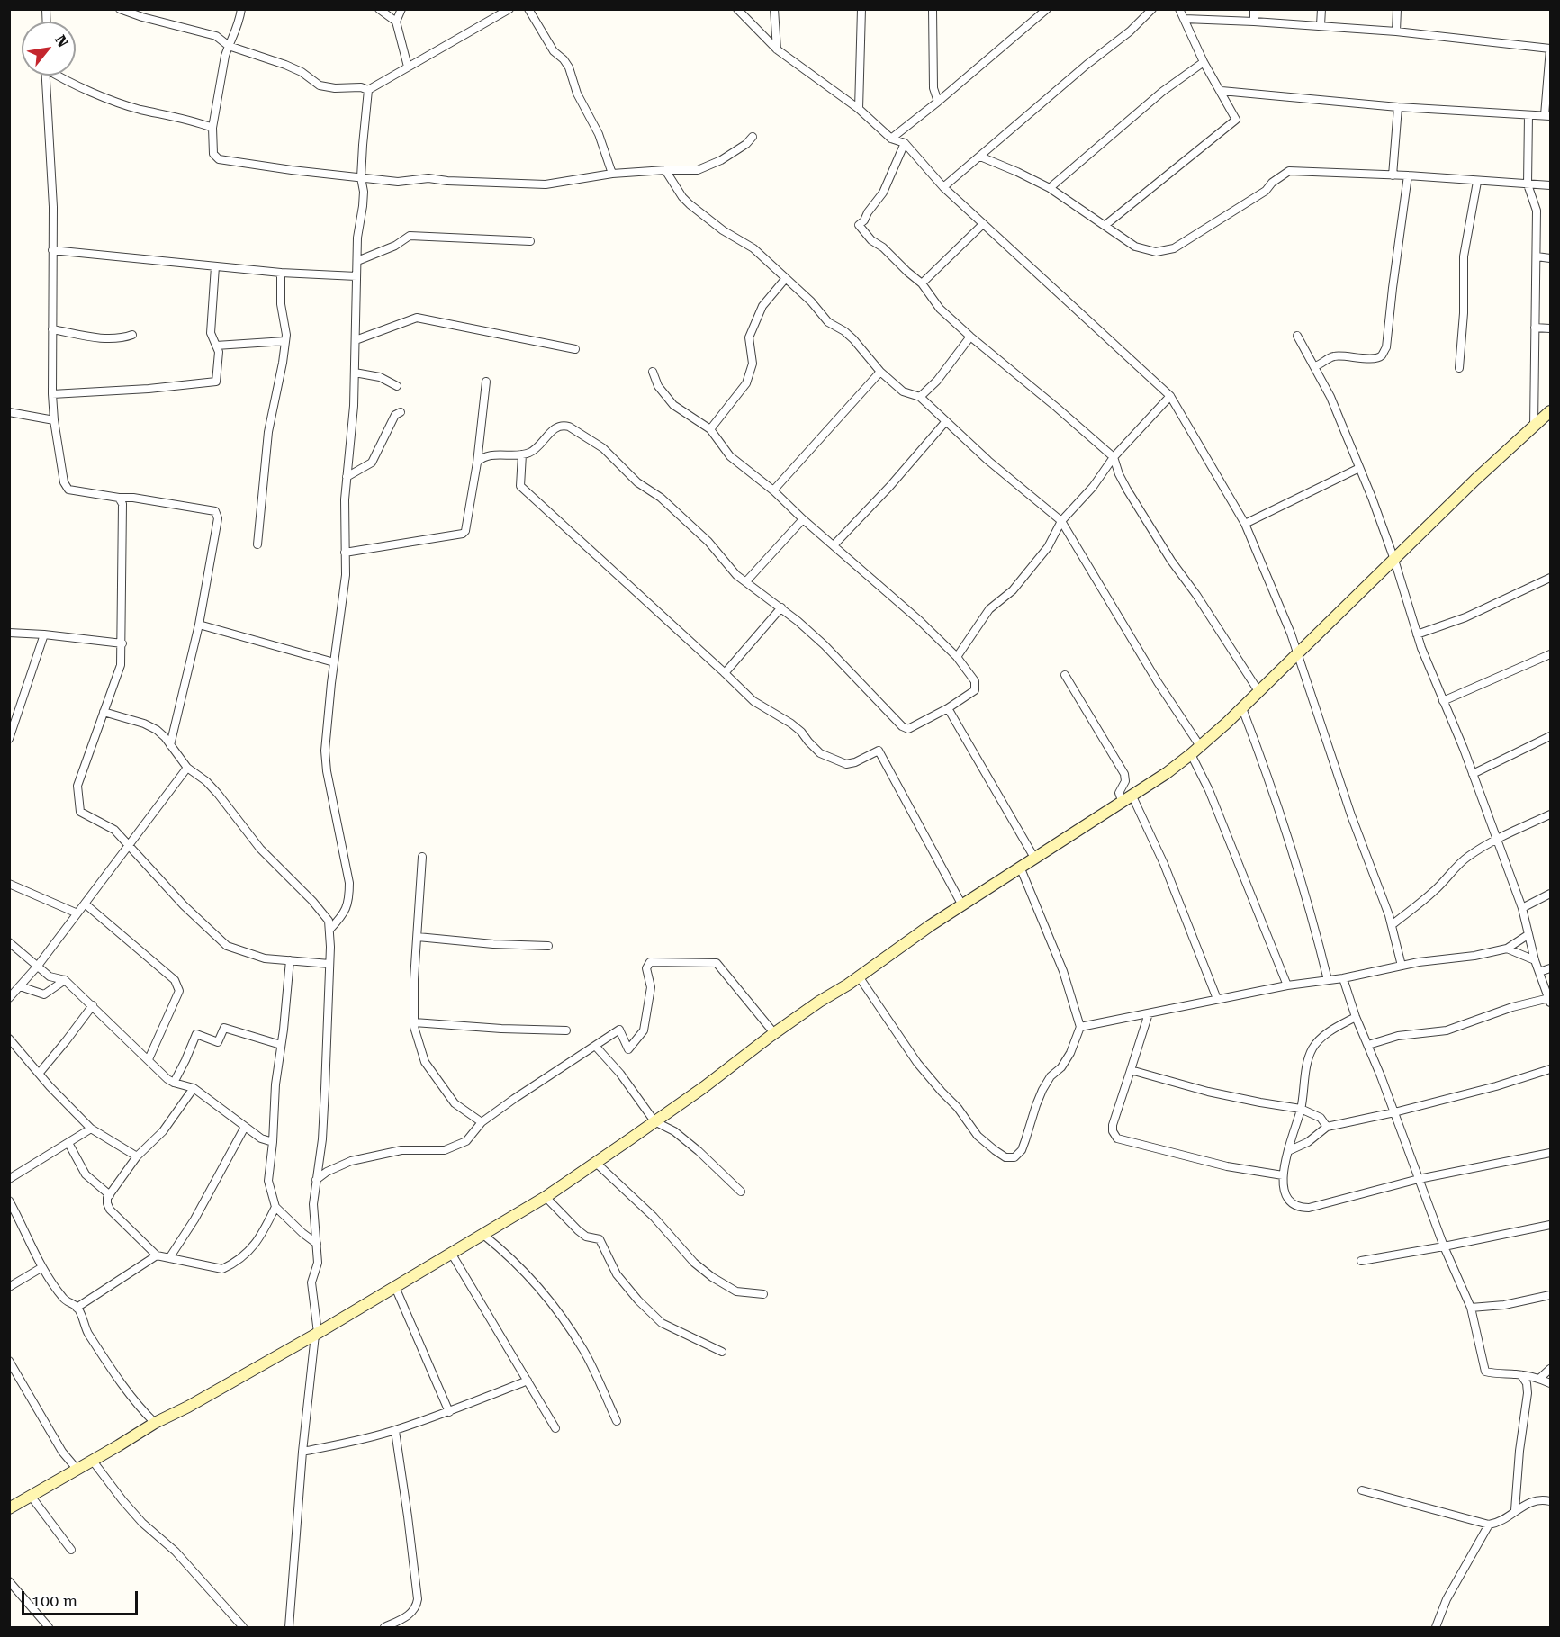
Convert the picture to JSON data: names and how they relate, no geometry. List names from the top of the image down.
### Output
{
  "scale_bar": "100 m",
  "north": "top right"
}
